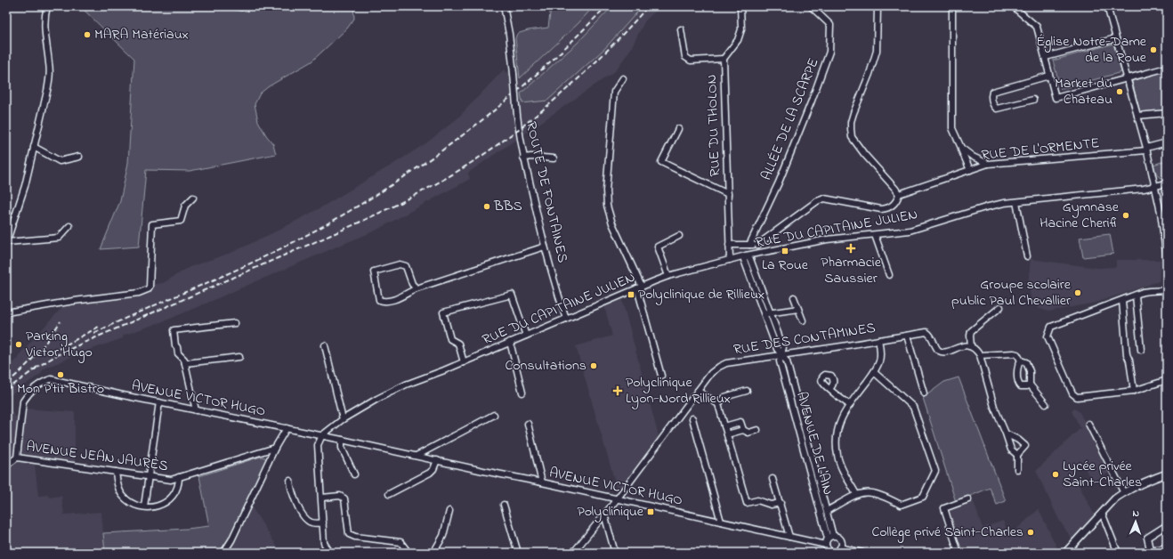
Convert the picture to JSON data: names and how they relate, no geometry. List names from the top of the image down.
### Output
{
  "streets": {
    "street": [
      "ALLÉE DE LA SCARPE",
      "RUE DU THOLON",
      "RUE DE L'ORMENTE",
      "ROUTE DE FONTAINES",
      "RUE DU CAPITAINE JULIEN",
      "RUE DES CONTAMINES",
      "AVENUE VICTOR HUGO",
      "AVENUE DE L'AIN",
      "AVENUE JEAN JAURÈS"
    ]
  },
  "crossings": [
    ["RUE DU THOLON", "RUE DU CAPITAINE JULIEN"],
    ["ROUTE DE FONTAINES", "RUE DU CAPITAINE JULIEN"],
    ["RUE DU CAPITAINE JULIEN", "AVENUE VICTOR HUGO"],
    ["RUE DU CAPITAINE JULIEN", "AVENUE DE L'AIN"],
    ["RUE DES CONTAMINES", "AVENUE VICTOR HUGO"],
    ["RUE DES CONTAMINES", "AVENUE DE L'AIN"],
    ["AVENUE VICTOR HUGO", "AVENUE DE L'AIN"],
    ["AVENUE VICTOR HUGO", "AVENUE JEAN JAURÈS"]
  ],
  "places": {
    "other": [
      "MARA Matériaux",
      "Église Notre-Dame de la Roue",
      "Market du Chateau",
      "BBS",
      "Gymnase Hacine Cherifi",
      "Groupe scolaire public Paul Chevallier",
      "Parking Victor Hugo",
      "Consultations",
      "Mon P'tit Bistro",
      "Lycée privée Saint-Charles",
      "Collège privé Saint-Charles"
    ],
    "health": ["Pharmacie Saussier", "Polyclinique Lyon-Nord Rillieux"],
    "transit": ["La Roue", "Polyclinique de Rillieux", "Polyclinique"]
  },
  "north": "top"
}
